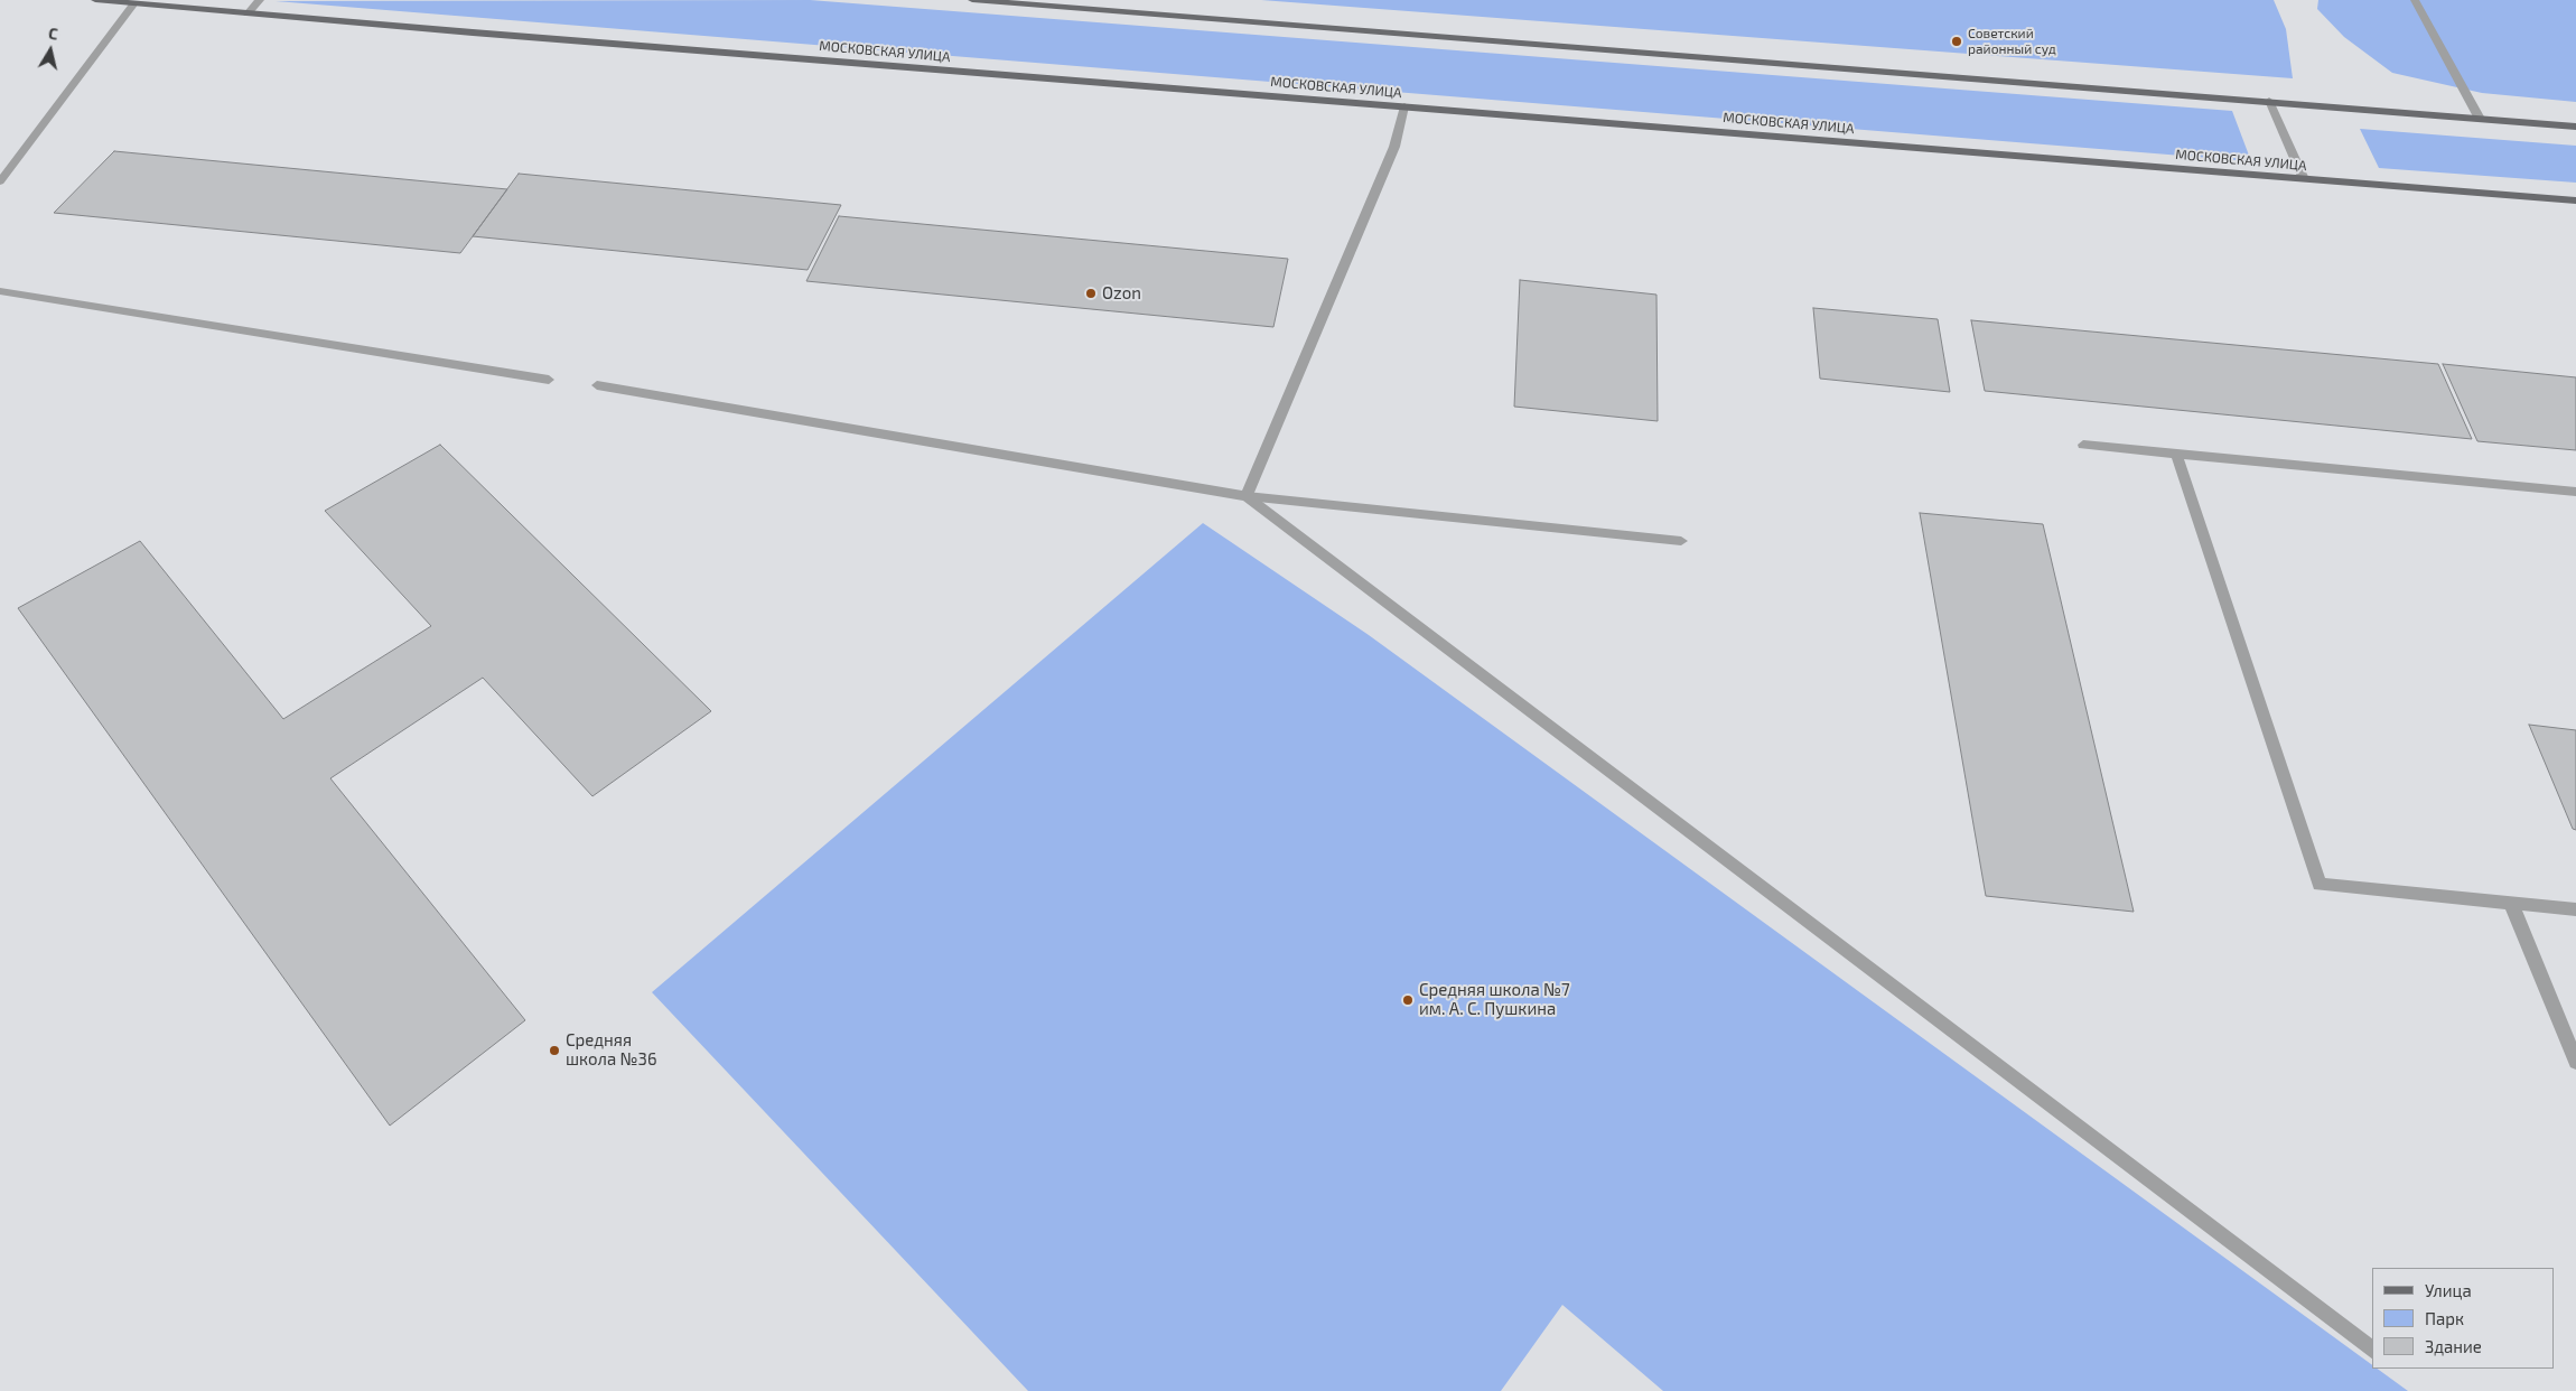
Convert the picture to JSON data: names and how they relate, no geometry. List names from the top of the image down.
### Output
{
  "streets": {
    "main road": ["МОСКОВСКАЯ УЛИЦА"]
  },
  "places": [
    "Советский районный суд",
    "Ozon",
    "Средняя школа №7 им. А. С. Пушкина",
    "Средняя школа №36"
  ],
  "legend": ["Улица", "Парк", "Здание"],
  "north": "top"
}
